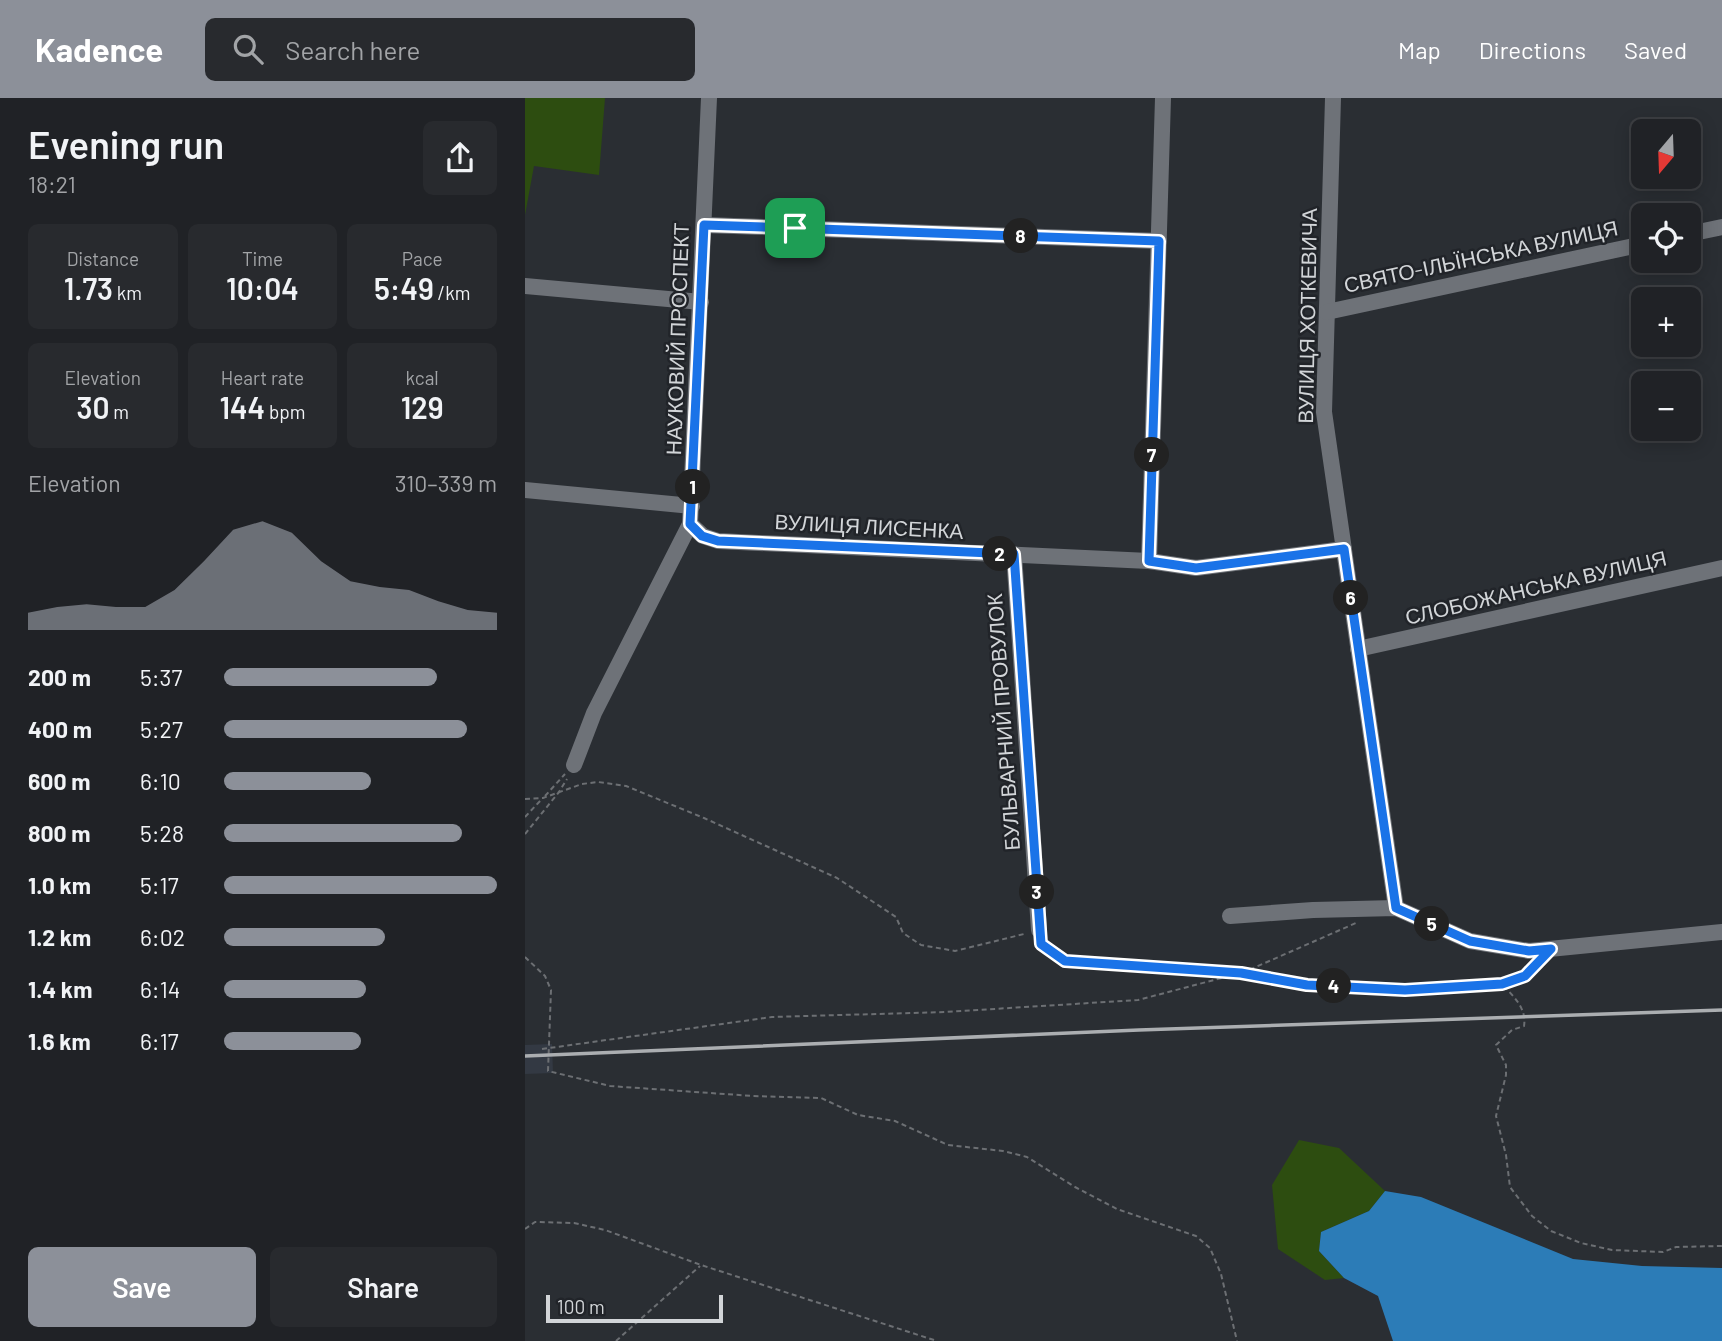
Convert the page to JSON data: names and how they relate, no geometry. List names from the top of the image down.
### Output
{
  "streets": {
    "street": [
      "СВЯТО-ІЛЬЇНСЬКА ВУЛИЦЯ",
      "ВУЛИЦЯ ХОТКЕВИЧА",
      "НАУКОВИЙ ПРОСПЕКТ",
      "ВУЛИЦЯ ЛИСЕНКА",
      "СЛОБОЖАНСЬКА ВУЛИЦЯ",
      "БУЛЬВАРНИЙ ПРОВУЛОК"
    ]
  },
  "crossings": [
    ["СВЯТО-ІЛЬЇНСЬКА ВУЛИЦЯ", "ВУЛИЦЯ ХОТКЕВИЧА"],
    ["ВУЛИЦЯ ХОТКЕВИЧА", "ВУЛИЦЯ ЛИСЕНКА"],
    ["ВУЛИЦЯ ХОТКЕВИЧА", "СЛОБОЖАНСЬКА ВУЛИЦЯ"],
    ["НАУКОВИЙ ПРОСПЕКТ", "ВУЛИЦЯ ЛИСЕНКА"],
    ["ВУЛИЦЯ ЛИСЕНКА", "БУЛЬВАРНИЙ ПРОВУЛОК"]
  ],
  "scale_bar": "100 m",
  "north": "bottom",
  "page": {
    "header": "Kadence",
    "search": "Search here",
    "nav": ["Map", "Directions", "Saved"],
    "heading": ["Evening run", "18:21"],
    "map_buttons": ["+", "−"],
    "stats": [
      ["Distance", "1.73 km"],
      ["Time", "10:04"],
      ["Pace", "5:49 /km"],
      ["Elevation", "30 m"],
      ["Heart rate", "144 bpm"],
      ["kcal", "129"]
    ],
    "pins": [
      "8",
      "7",
      "1",
      "2",
      "6",
      "3",
      "5",
      "4"
    ],
    "chart": ["Elevation", "310–339 m"],
    "list": [
      {
        "name": "200 m",
        "note": "5:37"
      },
      {
        "name": "400 m",
        "note": "5:27"
      },
      {
        "name": "600 m",
        "note": "6:10"
      },
      {
        "name": "800 m",
        "note": "5:28"
      },
      {
        "name": "1.0 km",
        "note": "5:17"
      },
      {
        "name": "1.2 km",
        "note": "6:02"
      },
      {
        "name": "1.4 km",
        "note": "6:14"
      },
      {
        "name": "1.6 km",
        "note": "6:17"
      }
    ],
    "buttons": ["Save", "Share"],
    "scale": "100 m"
  }
}
